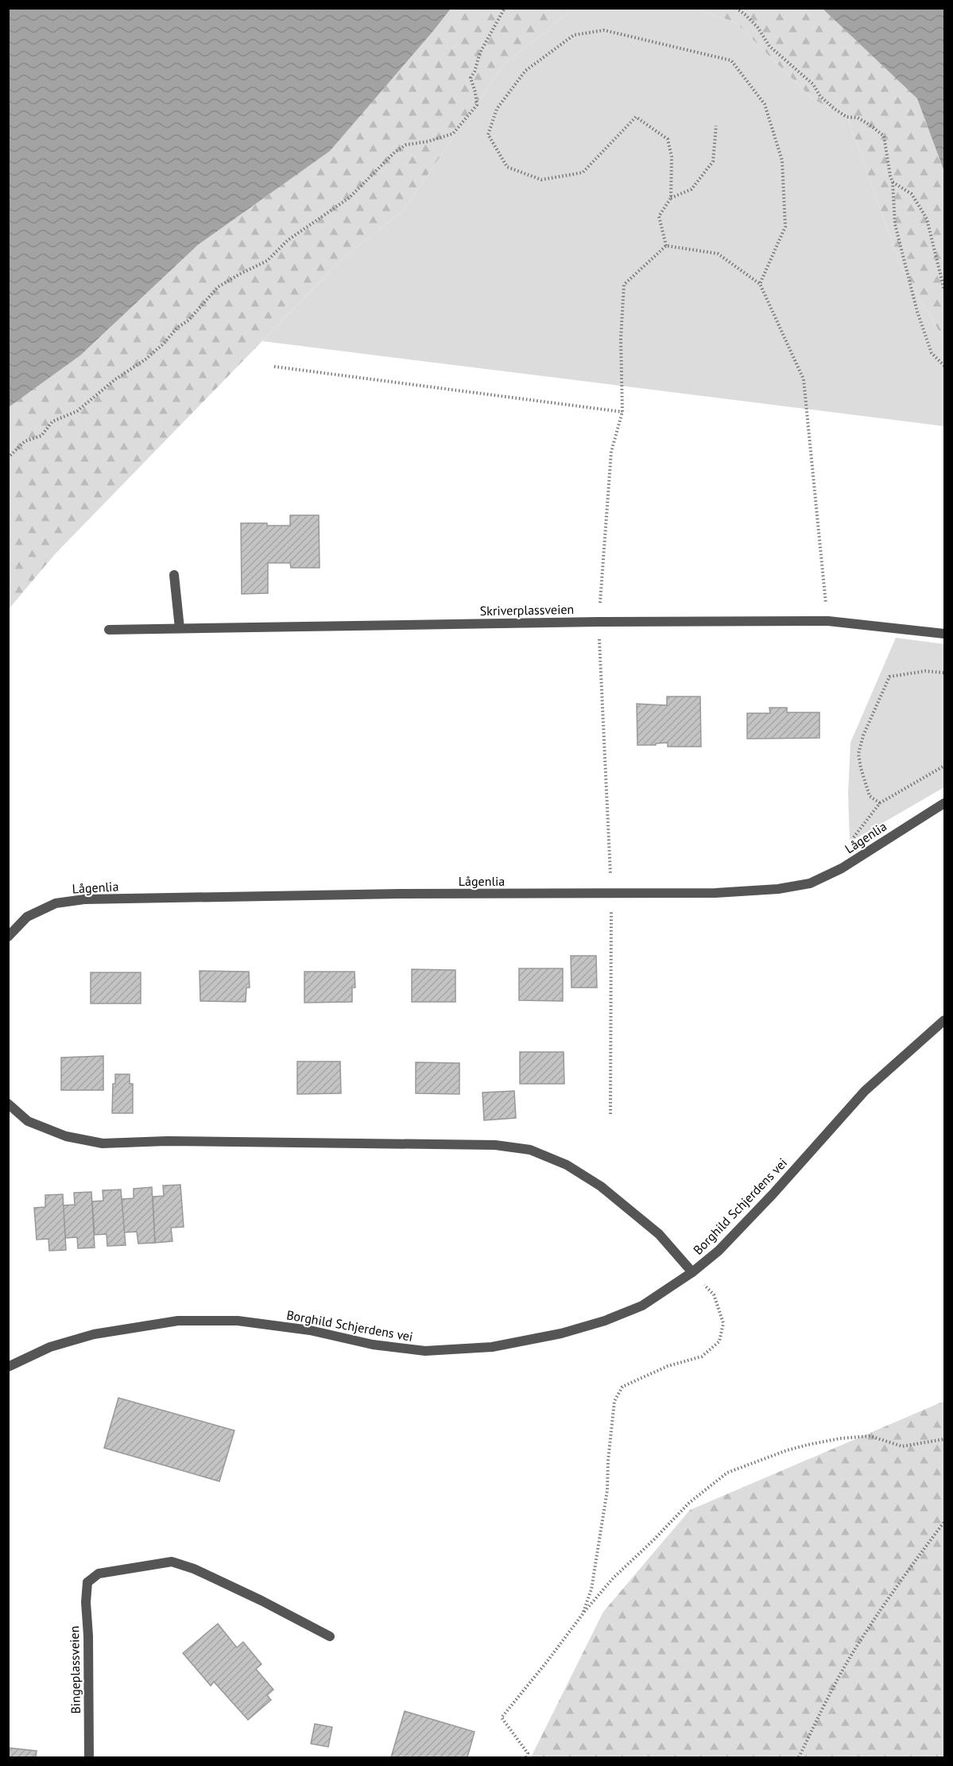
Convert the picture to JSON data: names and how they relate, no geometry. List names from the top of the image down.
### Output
{
  "streets": {
    "street": [
      "Skriverplassveien",
      "Lågenlia",
      "Borghild Schjerdens vei",
      "Bingeplassveien"
    ]
  }
}
